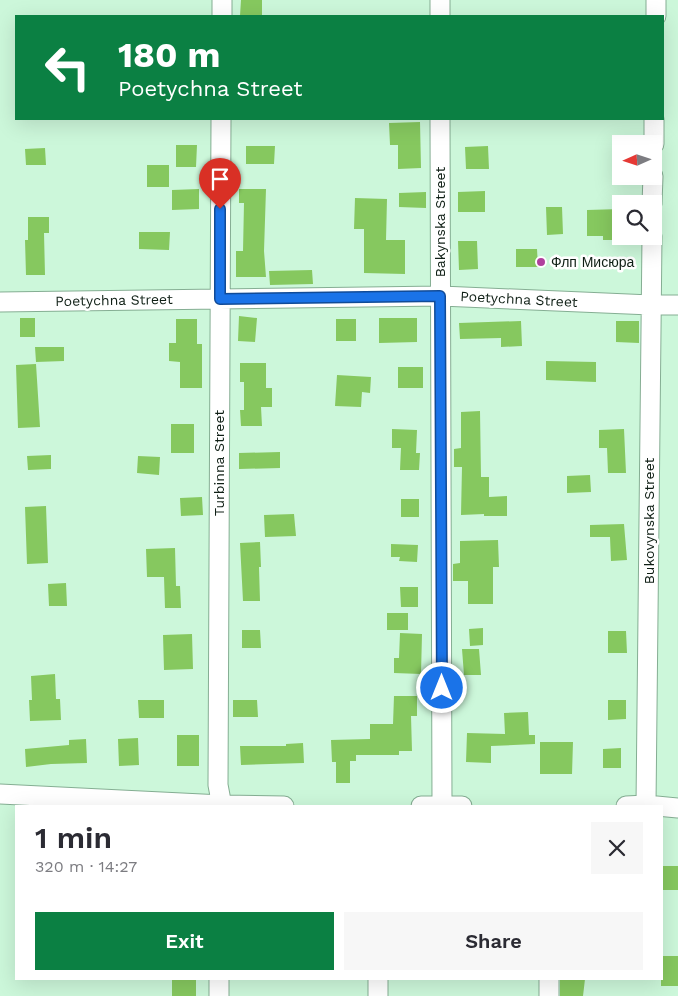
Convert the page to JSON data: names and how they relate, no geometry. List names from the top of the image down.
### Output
{
  "streets": {
    "street": [
      "Bakynska Street",
      "Poetychna Street",
      "Turbinna Street",
      "Bukovynska Street"
    ]
  },
  "crossings": [
    ["Bakynska Street", "Poetychna Street"],
    ["Poetychna Street", "Turbinna Street"],
    ["Poetychna Street", "Bukovynska Street"]
  ],
  "places": ["Флп Мисюра"],
  "north": "left",
  "page": {
    "turn": ["180 m", "Poetychna Street"],
    "heading": ["1 min", "320 m · 14:27"],
    "buttons": ["Exit", "Share"]
  }
}
